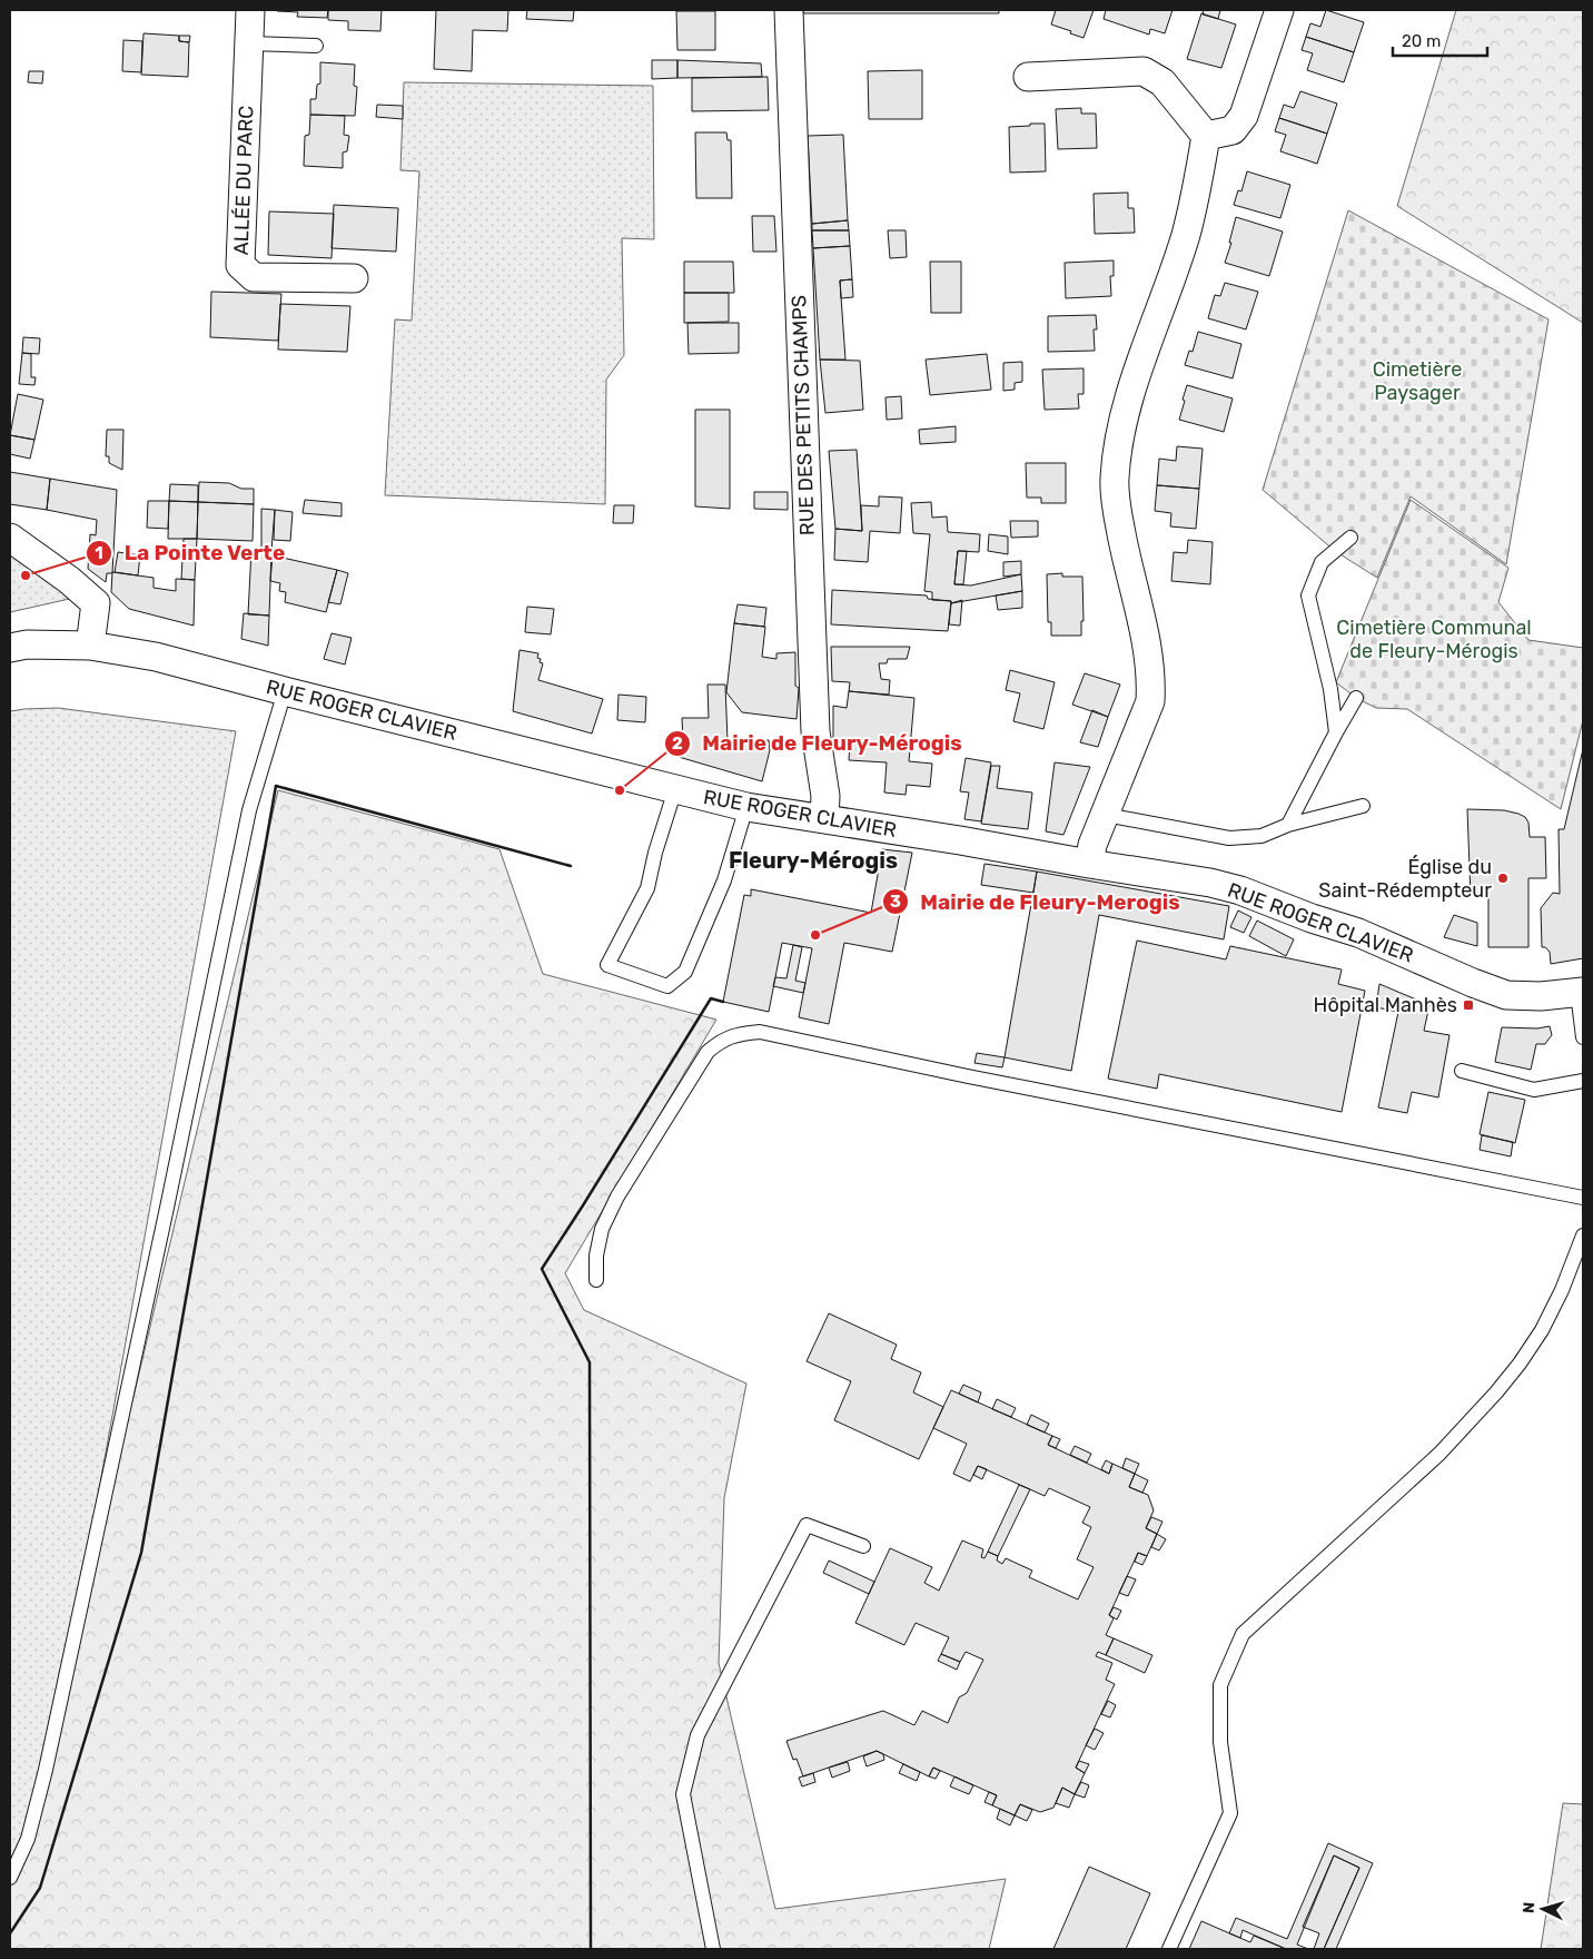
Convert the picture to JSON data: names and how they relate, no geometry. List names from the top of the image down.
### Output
{
  "streets": {
    "street": ["ALLÉE DU PARC", "RUE DES PETITS CHAMPS", "RUE ROGER CLAVIER"]
  },
  "crossings": [
    ["RUE DES PETITS CHAMPS", "RUE ROGER CLAVIER"]
  ],
  "districts": ["Fleury-Mérogis"],
  "parks": ["Cimetière Paysager", "Cimetière Communal de Fleury-Mérogis"],
  "places": {
    "other": [
      "La Pointe Verte",
      "Mairie de Fleury-Mérogis",
      "Église du Saint-Rédempteur",
      "Mairie de Fleury-Merogis"
    ],
    "transit": ["Hôpital Manhès"]
  },
  "scale_bar": "20 m",
  "north": "left"
}
